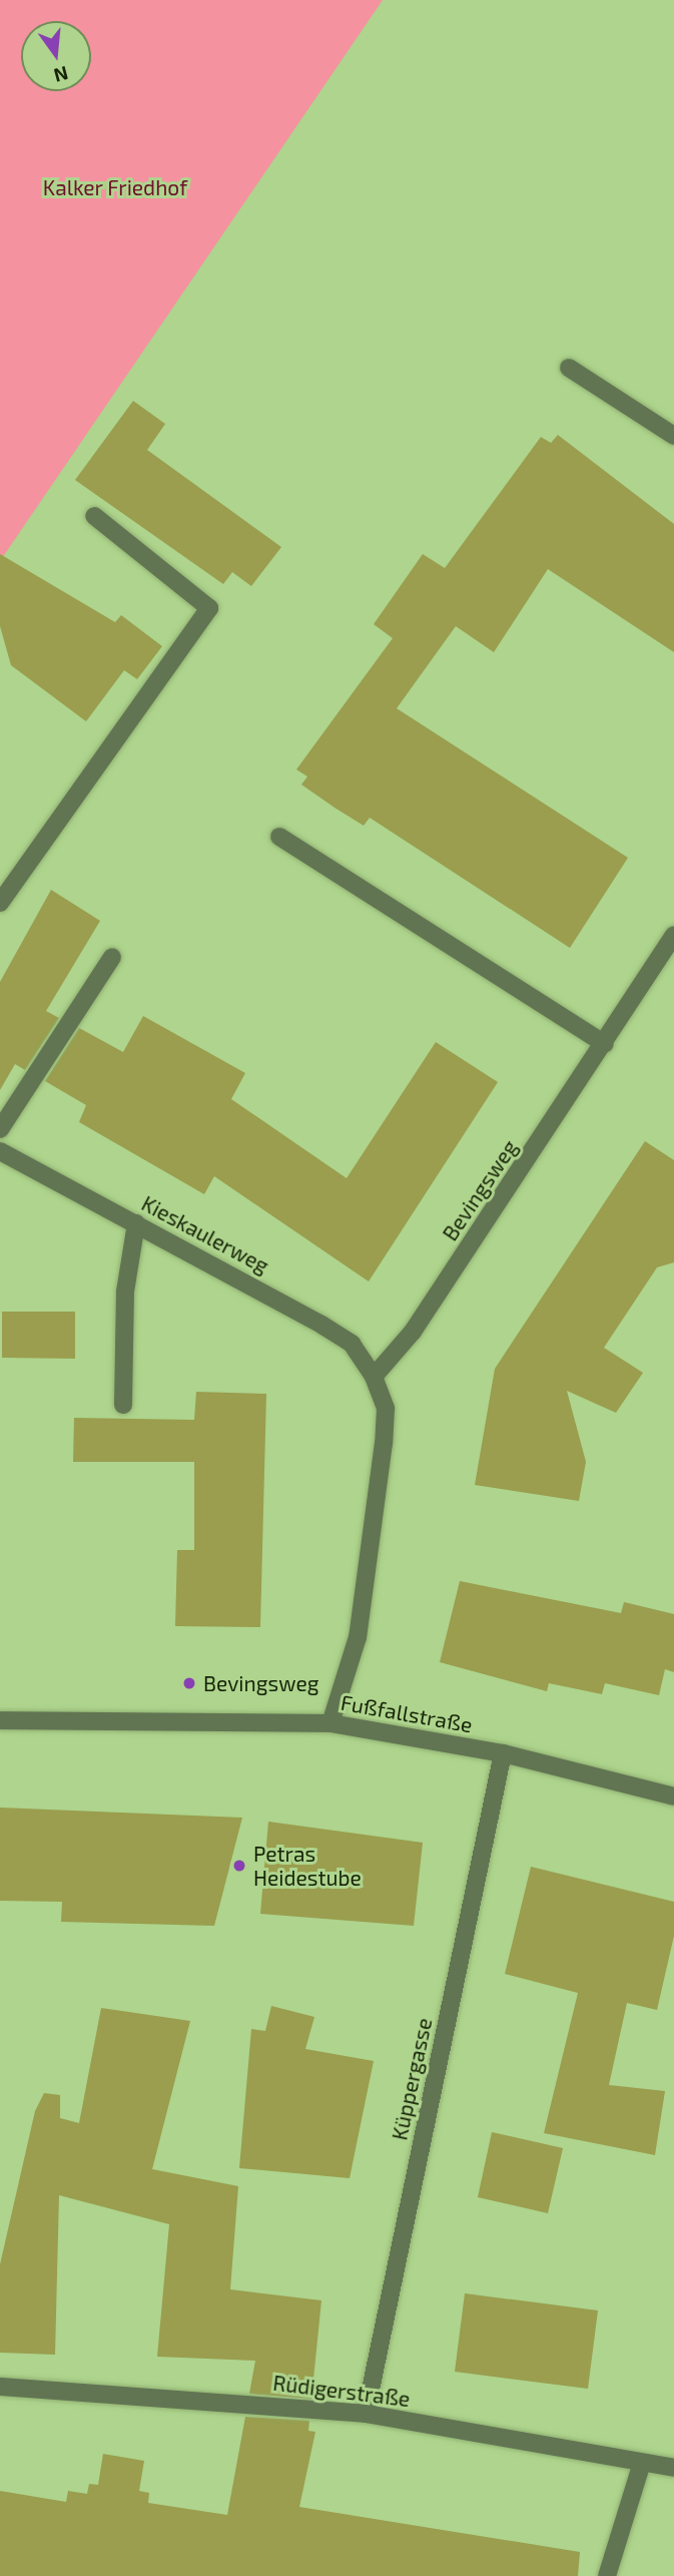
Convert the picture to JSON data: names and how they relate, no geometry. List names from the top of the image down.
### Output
{
  "streets": {
    "street": [
      "Bevingsweg",
      "Kieskaulerweg",
      "Fußfallstraße",
      "Küppergasse",
      "Rüdigerstraße"
    ]
  },
  "crossings": [
    ["Bevingsweg", "Kieskaulerweg"],
    ["Fußfallstraße", "Küppergasse"],
    ["Küppergasse", "Rüdigerstraße"]
  ],
  "parks": ["Kalker Friedhof"],
  "places": ["Bevingsweg", "Petras Heidestube"],
  "north": "bottom"
}
